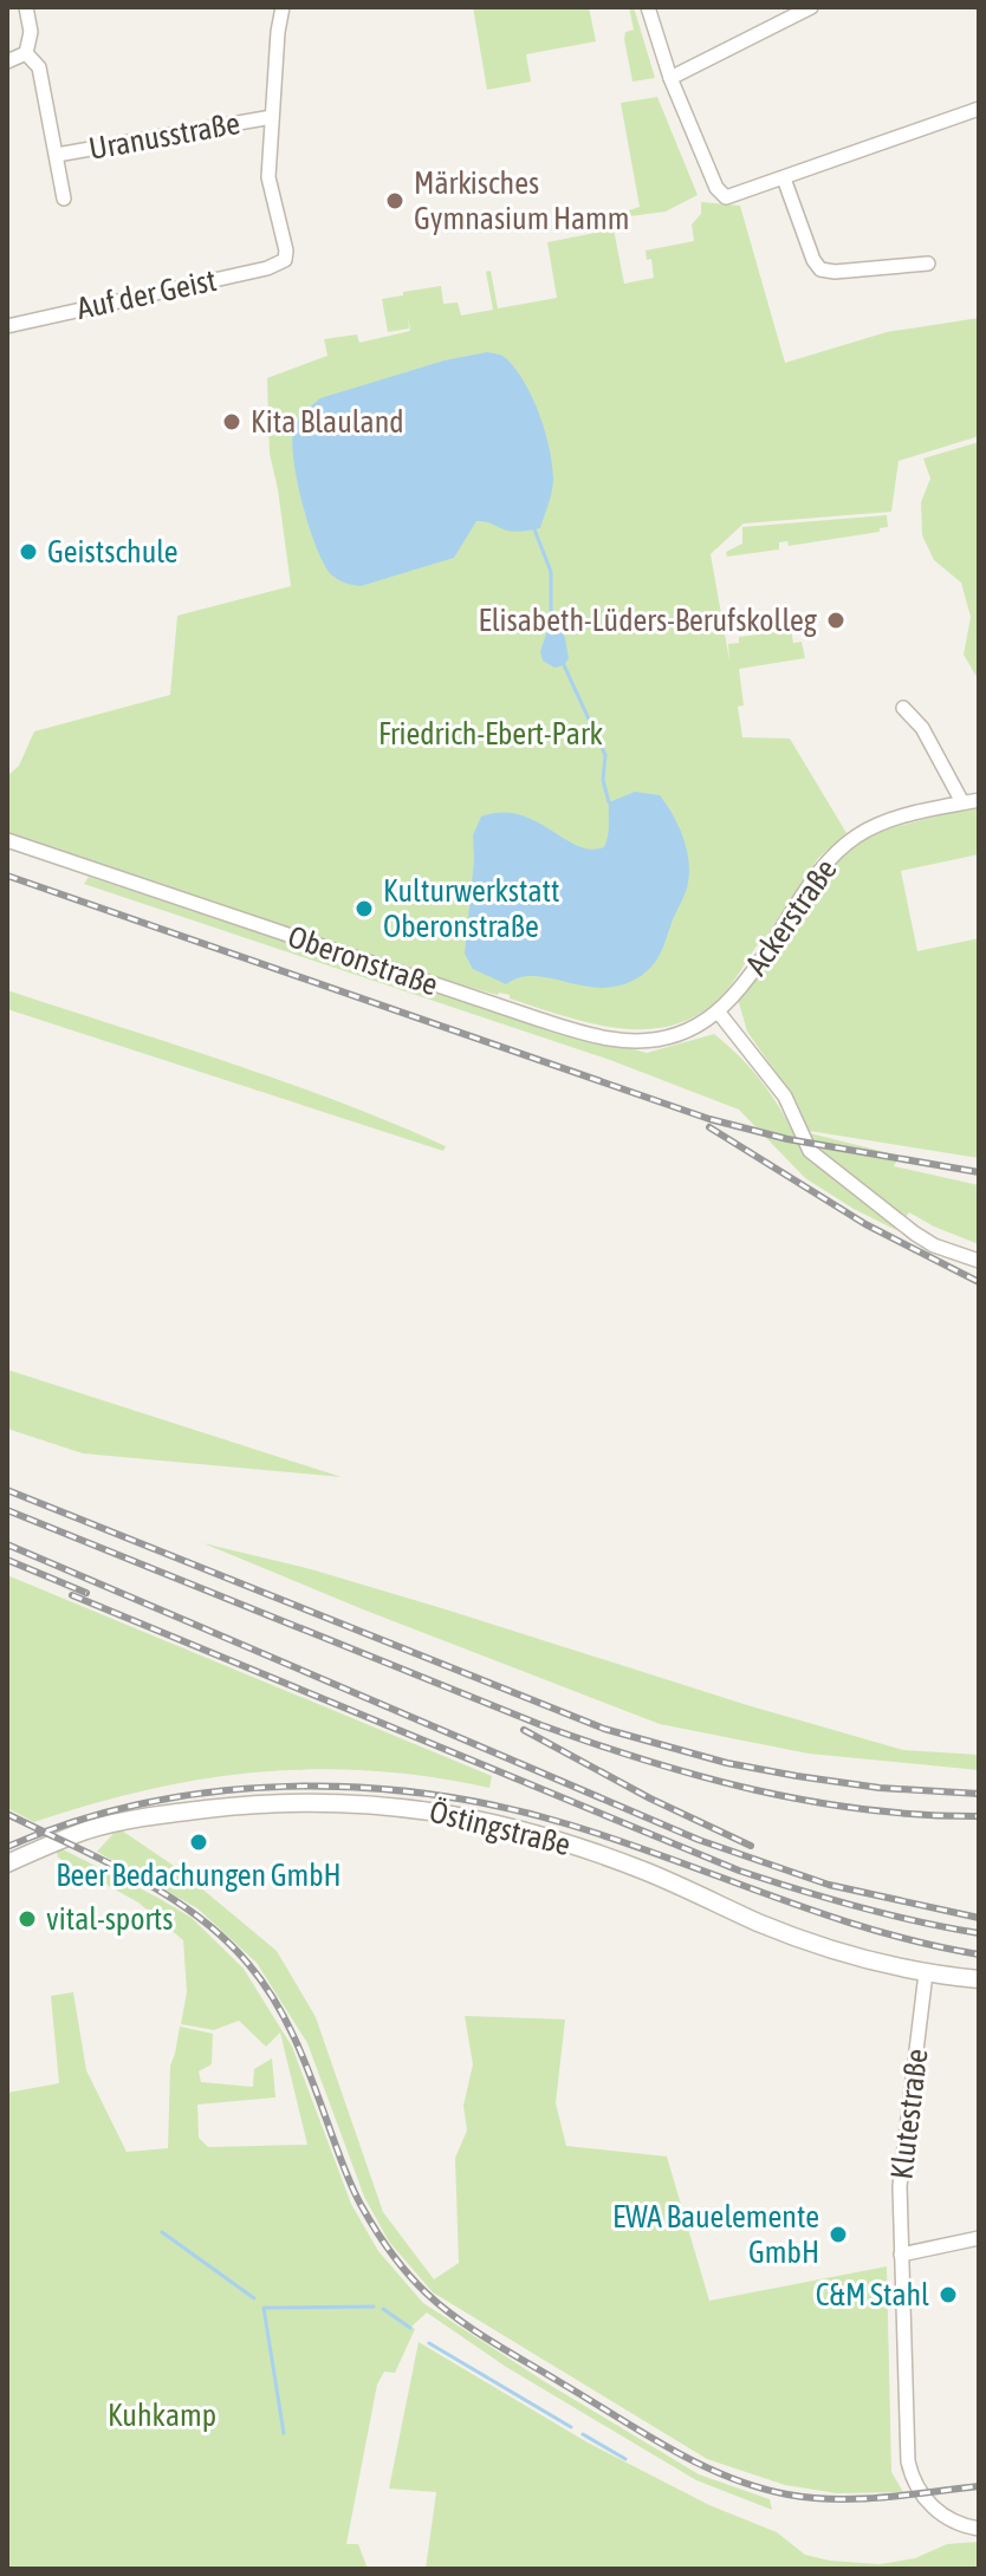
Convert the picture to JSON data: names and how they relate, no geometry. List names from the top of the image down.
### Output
{
  "streets": {
    "street": [
      "Uranusstraße",
      "Auf der Geist",
      "Ackerstraße",
      "Oberonstraße",
      "Östingstraße",
      "Klutestraße"
    ]
  },
  "crossings": [
    ["Uranusstraße", "Auf der Geist"],
    ["Ackerstraße", "Oberonstraße"],
    ["Östingstraße", "Klutestraße"]
  ],
  "parks": ["Friedrich-Ebert-Park", "Kuhkamp"],
  "places": [
    "Märkisches Gymnasium Hamm",
    "Kita Blauland",
    "Geistschule",
    "Elisabeth-Lüders-Berufskolleg",
    "Kulturwerkstatt Oberonstraße",
    "Beer Bedachungen GmbH",
    "vital-sports",
    "EWA Bauelemente GmbH",
    "C&M Stahl"
  ]
}
